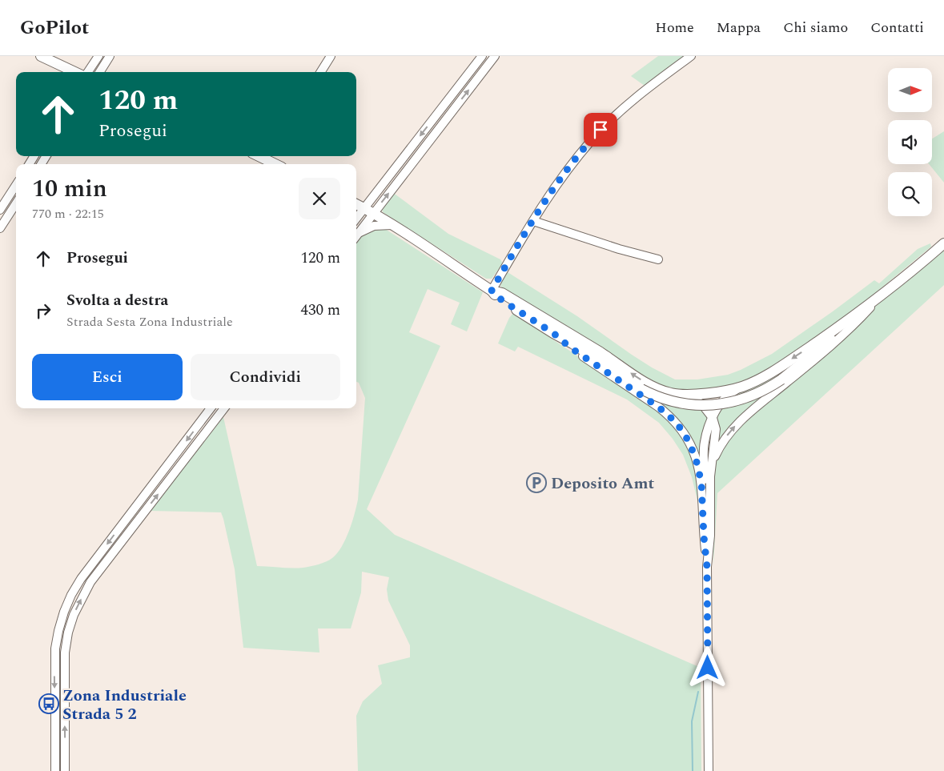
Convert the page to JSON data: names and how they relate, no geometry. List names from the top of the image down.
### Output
{
  "places": {
    "parking": ["Deposito Amt"],
    "bus stop": ["Zona Industriale Strada 5 2"]
  },
  "north": "right",
  "page": {
    "header": "GoPilot",
    "nav": [
      "Home",
      "Mappa",
      "Chi siamo",
      "Contatti"
    ],
    "turn": ["120 m", "Prosegui"],
    "heading": ["10 min", "770 m · 22:15"],
    "list": [
      {
        "name": "Prosegui",
        "value": "120 m"
      },
      {
        "name": "Svolta a destra",
        "note": "Strada Sesta Zona Industriale",
        "value": "430 m"
      }
    ],
    "buttons": ["Esci", "Condividi"]
  }
}
